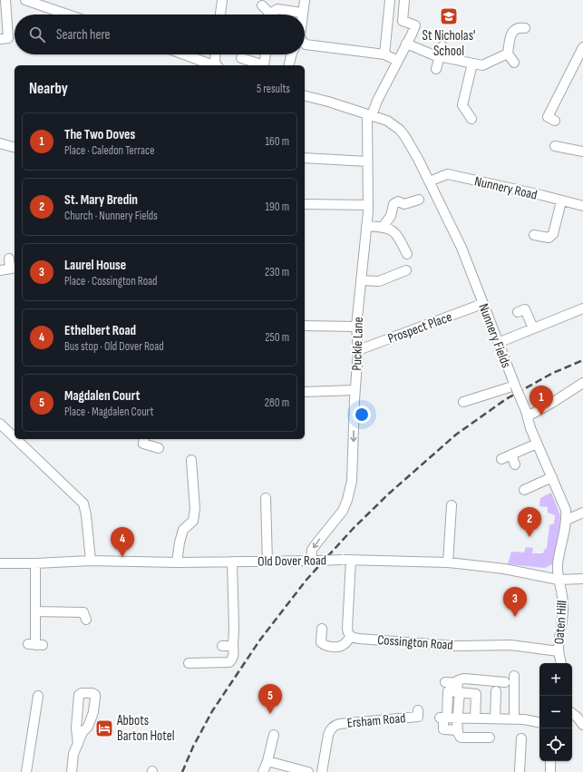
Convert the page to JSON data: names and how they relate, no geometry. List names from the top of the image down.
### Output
{
  "streets": {
    "street": [
      "Nunnery Road",
      "Prospect Place",
      "Nunnery Fields",
      "Puckle Lane",
      "Old Dover Road",
      "Oaten Hill",
      "Cossington Road",
      "Ersham Road"
    ]
  },
  "crossings": [
    ["Nunnery Road", "Nunnery Fields"],
    ["Prospect Place", "Nunnery Fields"],
    ["Prospect Place", "Puckle Lane"],
    ["Nunnery Fields", "Puckle Lane"],
    ["Nunnery Fields", "Old Dover Road"],
    ["Nunnery Fields", "Oaten Hill"],
    ["Puckle Lane", "Old Dover Road"],
    ["Old Dover Road", "Oaten Hill"],
    ["Oaten Hill", "Cossington Road"]
  ],
  "places": {
    "school or university": ["St Nicholas' School"],
    "hotel": ["Abbots Barton Hotel"]
  },
  "page": {
    "search": "Search here",
    "heading": ["Nearby", "5 results"],
    "list": [
      {
        "mark": "1",
        "name": "The Two Doves",
        "note": "Place · Caledon Terrace",
        "value": "160 m"
      },
      {
        "mark": "2",
        "name": "St. Mary Bredin",
        "note": "Church · Nunnery Fields",
        "value": "190 m"
      },
      {
        "mark": "3",
        "name": "Laurel House",
        "note": "Place · Cossington Road",
        "value": "230 m"
      },
      {
        "mark": "4",
        "name": "Ethelbert Road",
        "note": "Bus stop · Old Dover Road",
        "value": "250 m"
      },
      {
        "mark": "5",
        "name": "Magdalen Court",
        "note": "Place · Magdalen Court",
        "value": "280 m"
      }
    ],
    "pins": [
      "1",
      "2",
      "4",
      "3",
      "5"
    ],
    "map_buttons": ["+", "−"]
  }
}
